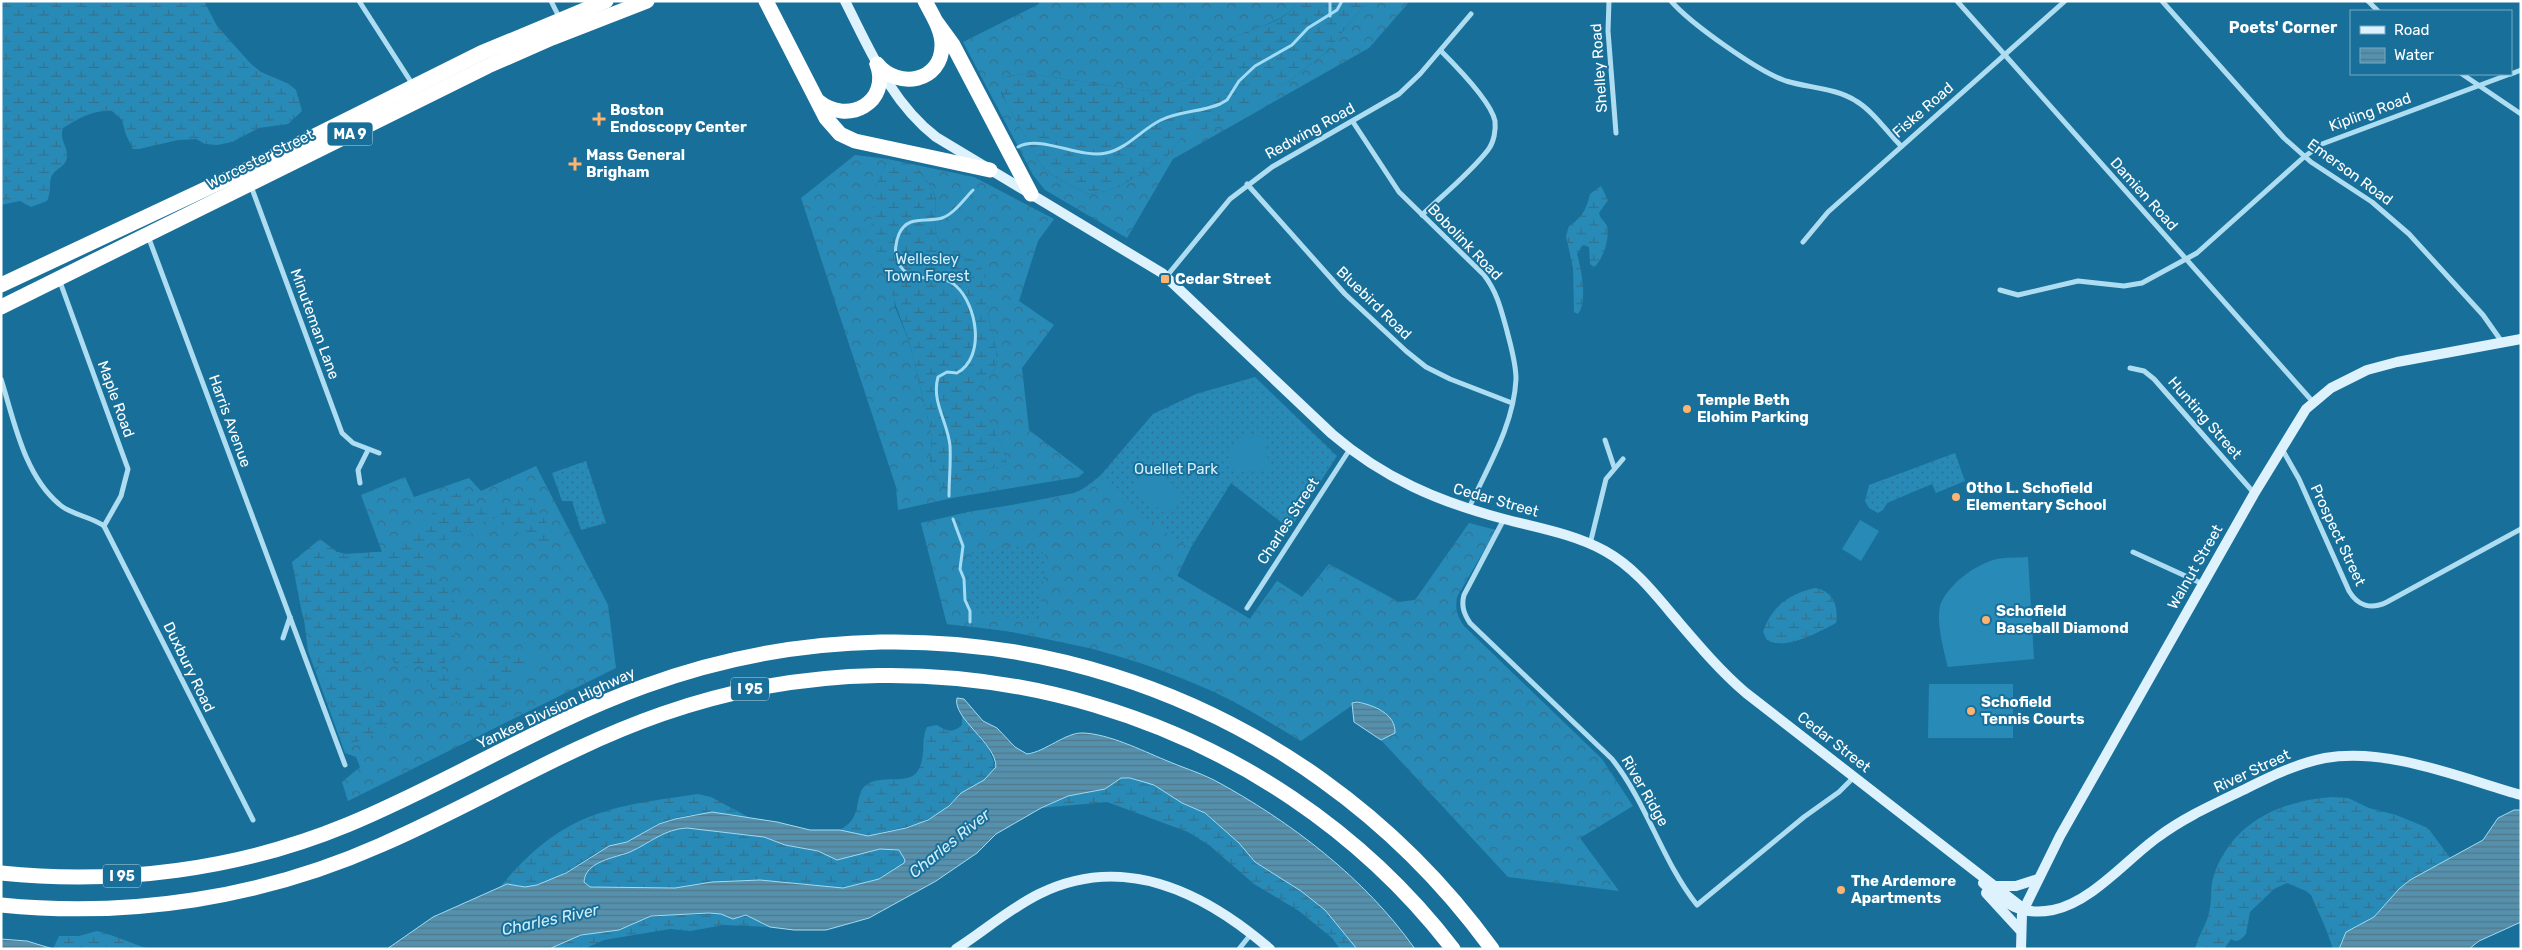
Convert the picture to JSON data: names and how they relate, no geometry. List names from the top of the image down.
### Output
{
  "streets": {
    "highway": [
      "MA 9",
      "Worcester Street",
      "I 95",
      "Yankee Division Highway"
    ],
    "main road": ["Cedar Street", "Walnut Street", "River Street"],
    "street": [
      "Shelley Road",
      "Fiske Road",
      "Kipling Road",
      "Redwing Road",
      "Emerson Road",
      "Damien Road",
      "Bobolink Road",
      "Bluebird Road",
      "Minuteman Lane",
      "Maple Road",
      "Hunting Street",
      "Harris Avenue",
      "Charles Street",
      "Prospect Street",
      "Duxbury Road",
      "River Ridge"
    ]
  },
  "crossings": [
    ["Fiske Road", "Damien Road"],
    ["Kipling Road", "Emerson Road"],
    ["Kipling Road", "Damien Road"],
    ["Redwing Road", "Bobolink Road"],
    ["Redwing Road", "Bluebird Road"],
    ["Redwing Road", "Cedar Street"],
    ["Worcester Street", "Minuteman Lane"],
    ["Worcester Street", "Maple Road"],
    ["Worcester Street", "Harris Avenue"],
    ["Emerson Road", "Walnut Street"],
    ["Damien Road", "Walnut Street"],
    ["Bobolink Road", "Bluebird Road"],
    ["Bobolink Road", "Cedar Street"],
    ["Maple Road", "Duxbury Road"],
    ["Hunting Street", "Walnut Street"],
    ["Cedar Street", "Charles Street"],
    ["Cedar Street", "Walnut Street"],
    ["Cedar Street", "River Street"],
    ["Cedar Street", "River Ridge"],
    ["Prospect Street", "Walnut Street"],
    ["Walnut Street", "River Street"]
  ],
  "districts": ["Poets' Corner"],
  "water": ["Charles River"],
  "parks": ["Wellesley Town Forest", "Ouellet Park"],
  "places": {
    "health": ["Boston Endoscopy Center", "Mass General Brigham"],
    "transit": ["Cedar Street"],
    "other": [
      "Temple Beth Elohim Parking",
      "Otho L. Schofield Elementary School",
      "Schofield Baseball Diamond",
      "Schofield Tennis Courts",
      "The Ardemore Apartments"
    ]
  },
  "legend": ["Road", "Water"]
}
